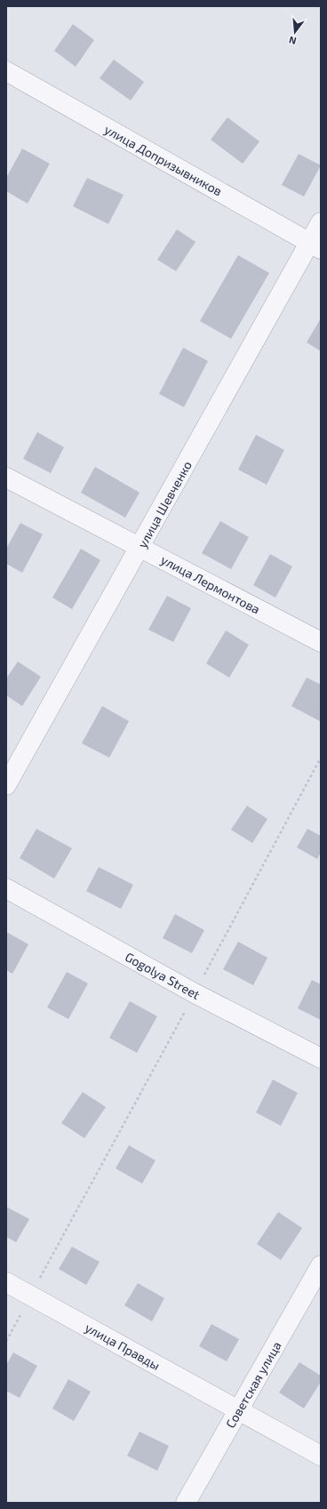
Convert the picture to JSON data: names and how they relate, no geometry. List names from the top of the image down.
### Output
{
  "streets": {
    "street": [
      "улица Допризывников",
      "улица Шевченко",
      "улица Лермонтова",
      "Gogolya Street",
      "улица Правды",
      "Советская улица"
    ]
  },
  "crossings": [
    ["улица Допризывников", "улица Шевченко"],
    ["улица Шевченко", "улица Лермонтова"],
    ["улица Правды", "Советская улица"]
  ],
  "north": "bottom"
}
